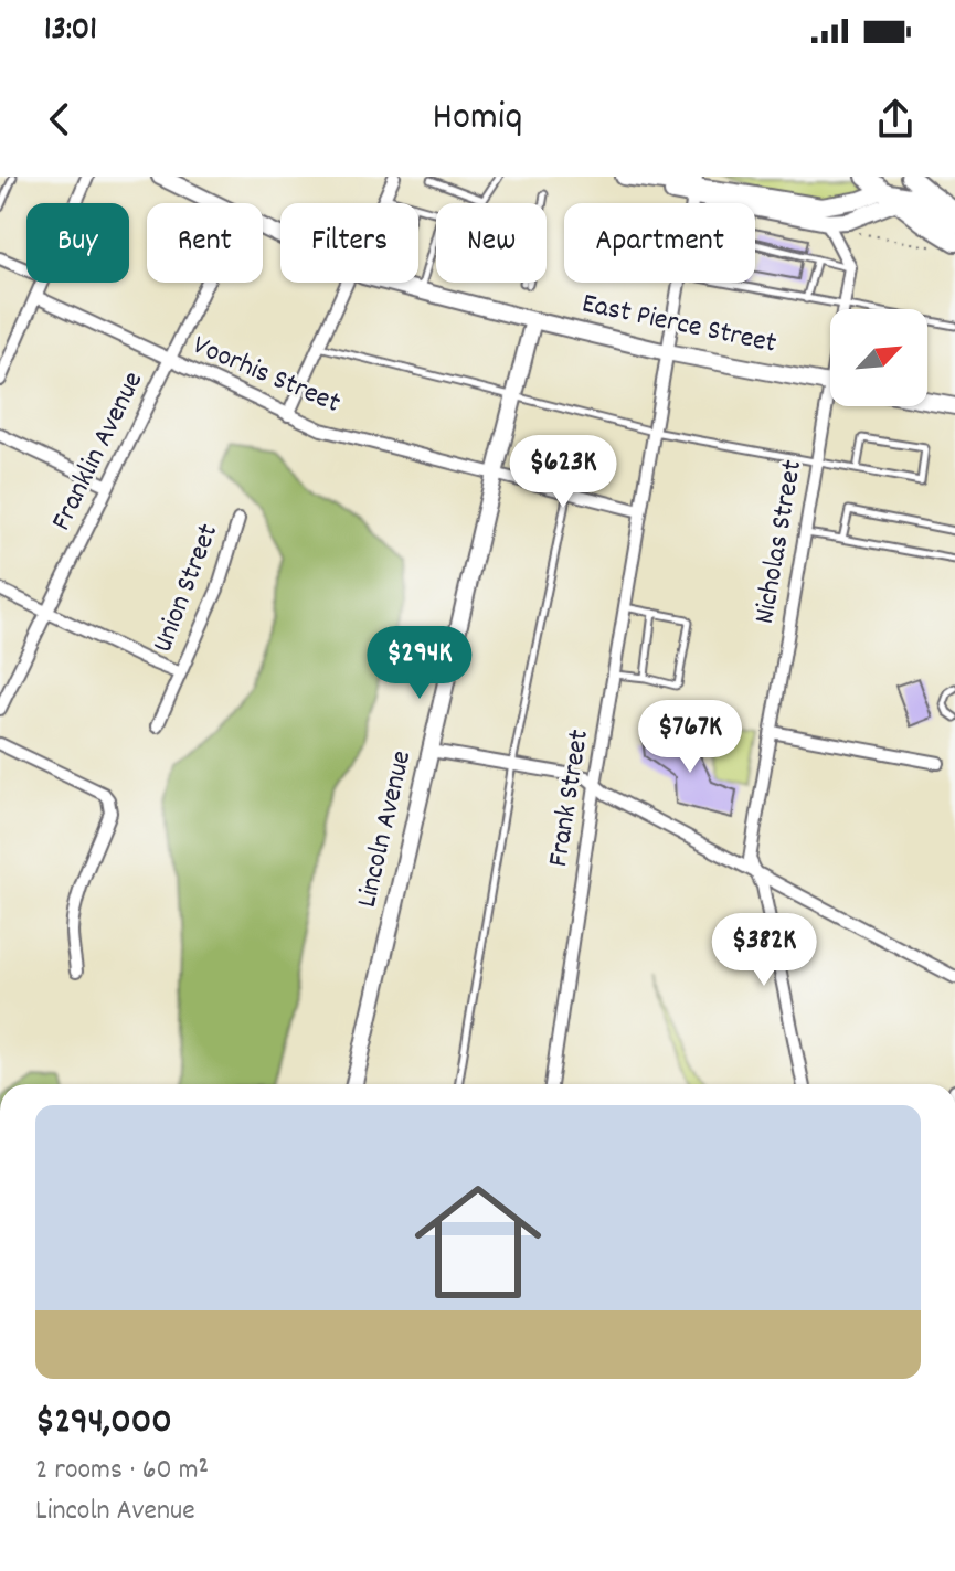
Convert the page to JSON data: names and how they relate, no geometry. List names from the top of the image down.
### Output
{
  "streets": {
    "main road": ["East Pierce Street", "Lincoln Avenue"],
    "street": [
      "Voorhis Street",
      "Franklin Avenue",
      "Nicholas Street",
      "Union Street",
      "Frank Street"
    ]
  },
  "crossings": [
    ["East Pierce Street", "Frank Street"],
    ["East Pierce Street", "Lincoln Avenue"],
    ["Voorhis Street", "Franklin Avenue"],
    ["Voorhis Street", "Frank Street"],
    ["Voorhis Street", "Lincoln Avenue"]
  ],
  "north": "top right",
  "page": {
    "status": "13:01",
    "header": "Homiq",
    "chip": [
      "Buy",
      "Rent",
      "Filters",
      "New",
      "Apartment"
    ],
    "price": [
      "$623K",
      "$294K",
      "$767K",
      "$382K"
    ],
    "list": [
      {
        "name": "$294,000",
        "note": "2 rooms · 60 m² · Lincoln Avenue"
      }
    ]
  }
}
